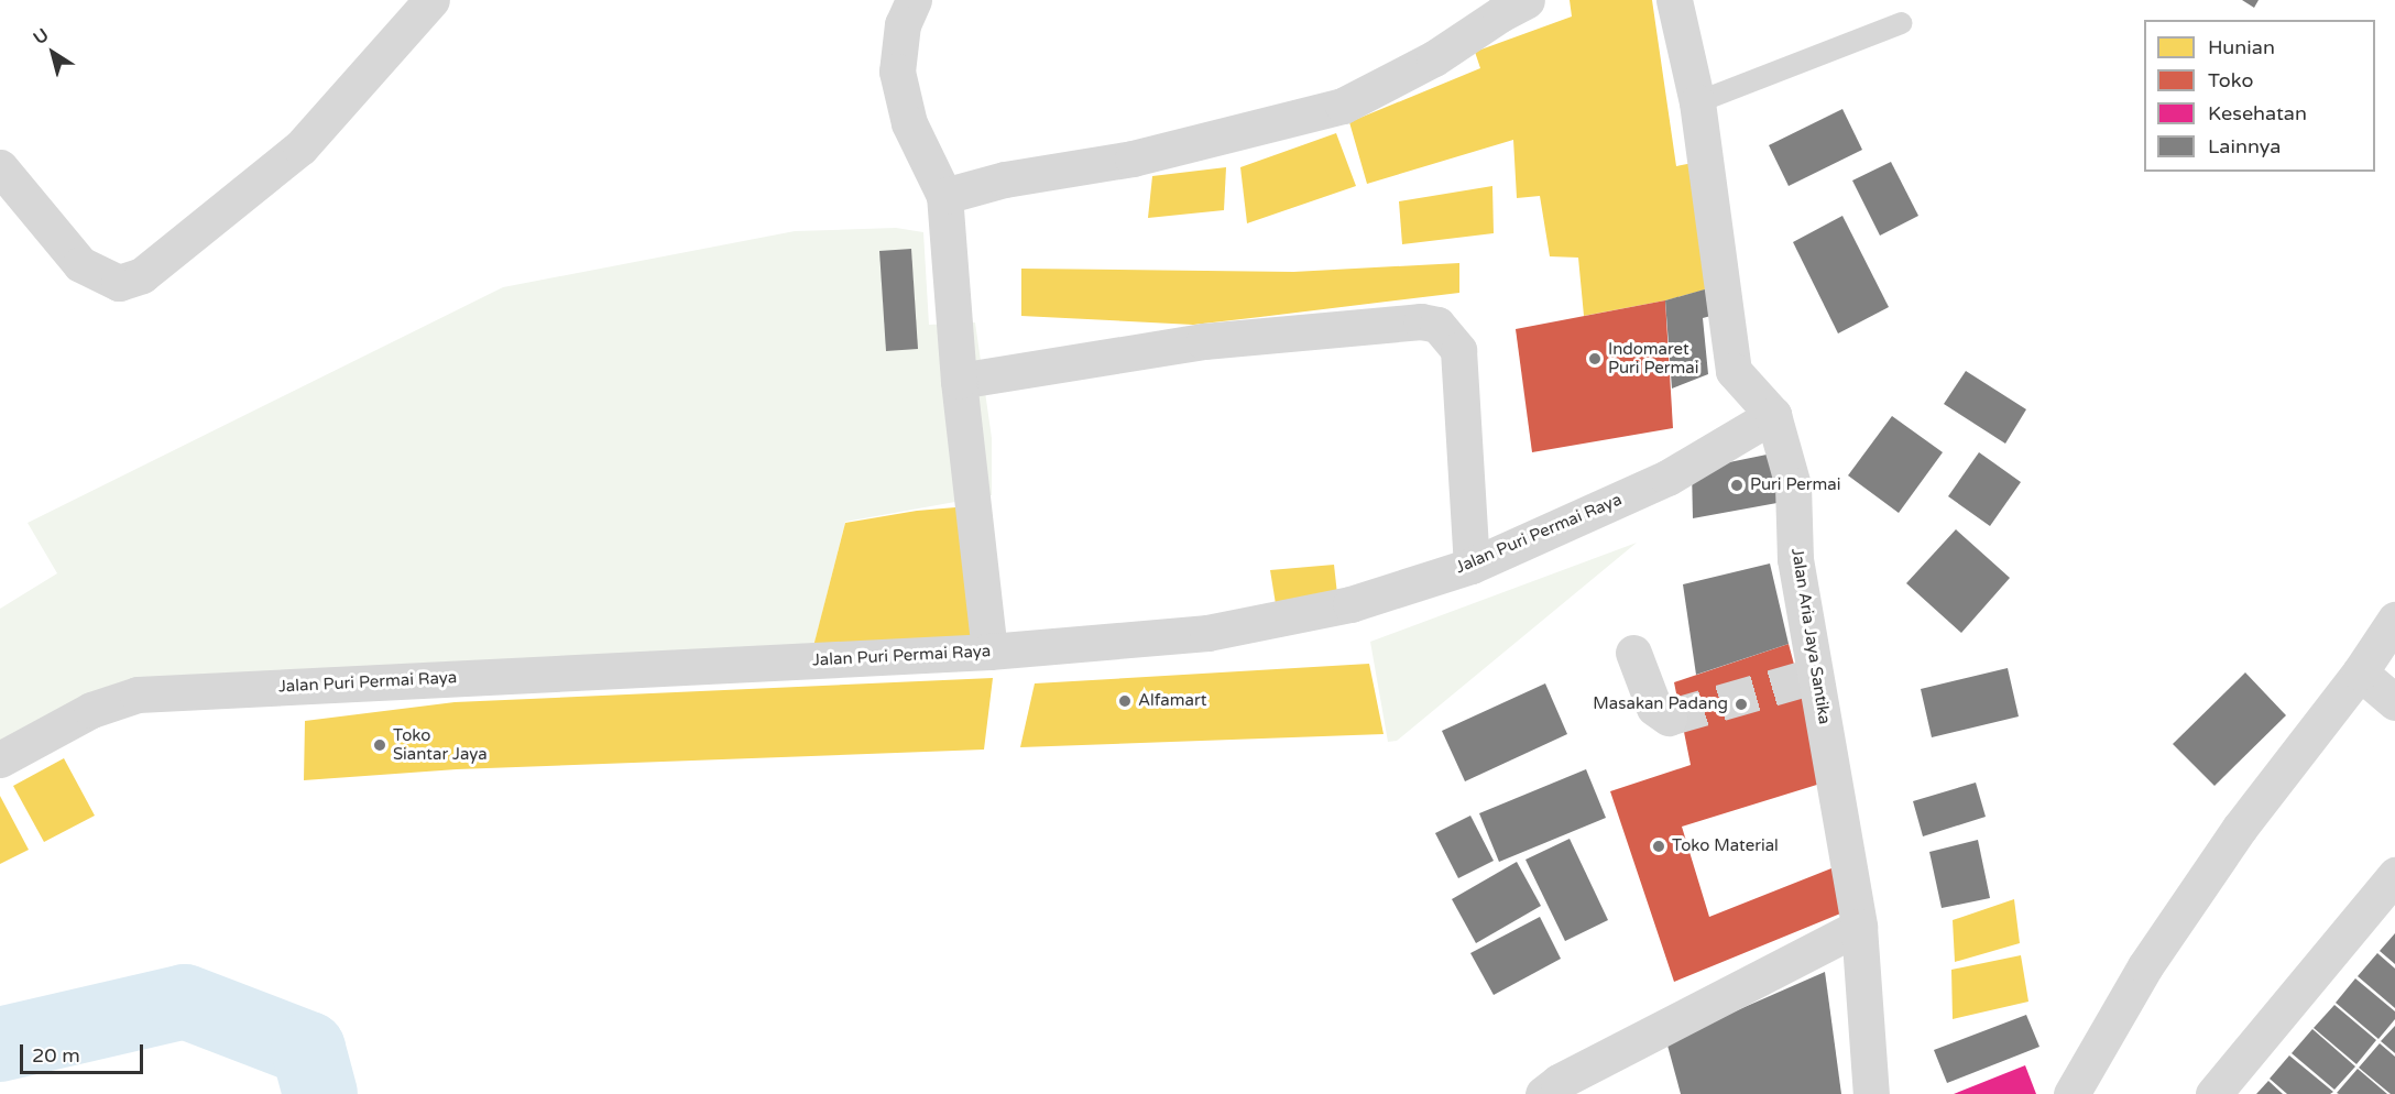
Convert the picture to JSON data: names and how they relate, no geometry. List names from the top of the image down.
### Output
{
  "streets": {
    "street": ["Jalan Puri Permai Raya", "Jalan Aria Jaya Santika"]
  },
  "crossings": [
    ["Jalan Puri Permai Raya", "Jalan Aria Jaya Santika"]
  ],
  "places": [
    "Indomaret Puri Permai",
    "Puri Permai",
    "Alfamart",
    "Masakan Padang",
    "Toko Siantar Jaya",
    "Toko Material"
  ],
  "legend": [
    "Hunian",
    "Toko",
    "Kesehatan",
    "Lainnya"
  ],
  "scale_bar": "20 m",
  "north": "top left"
}
